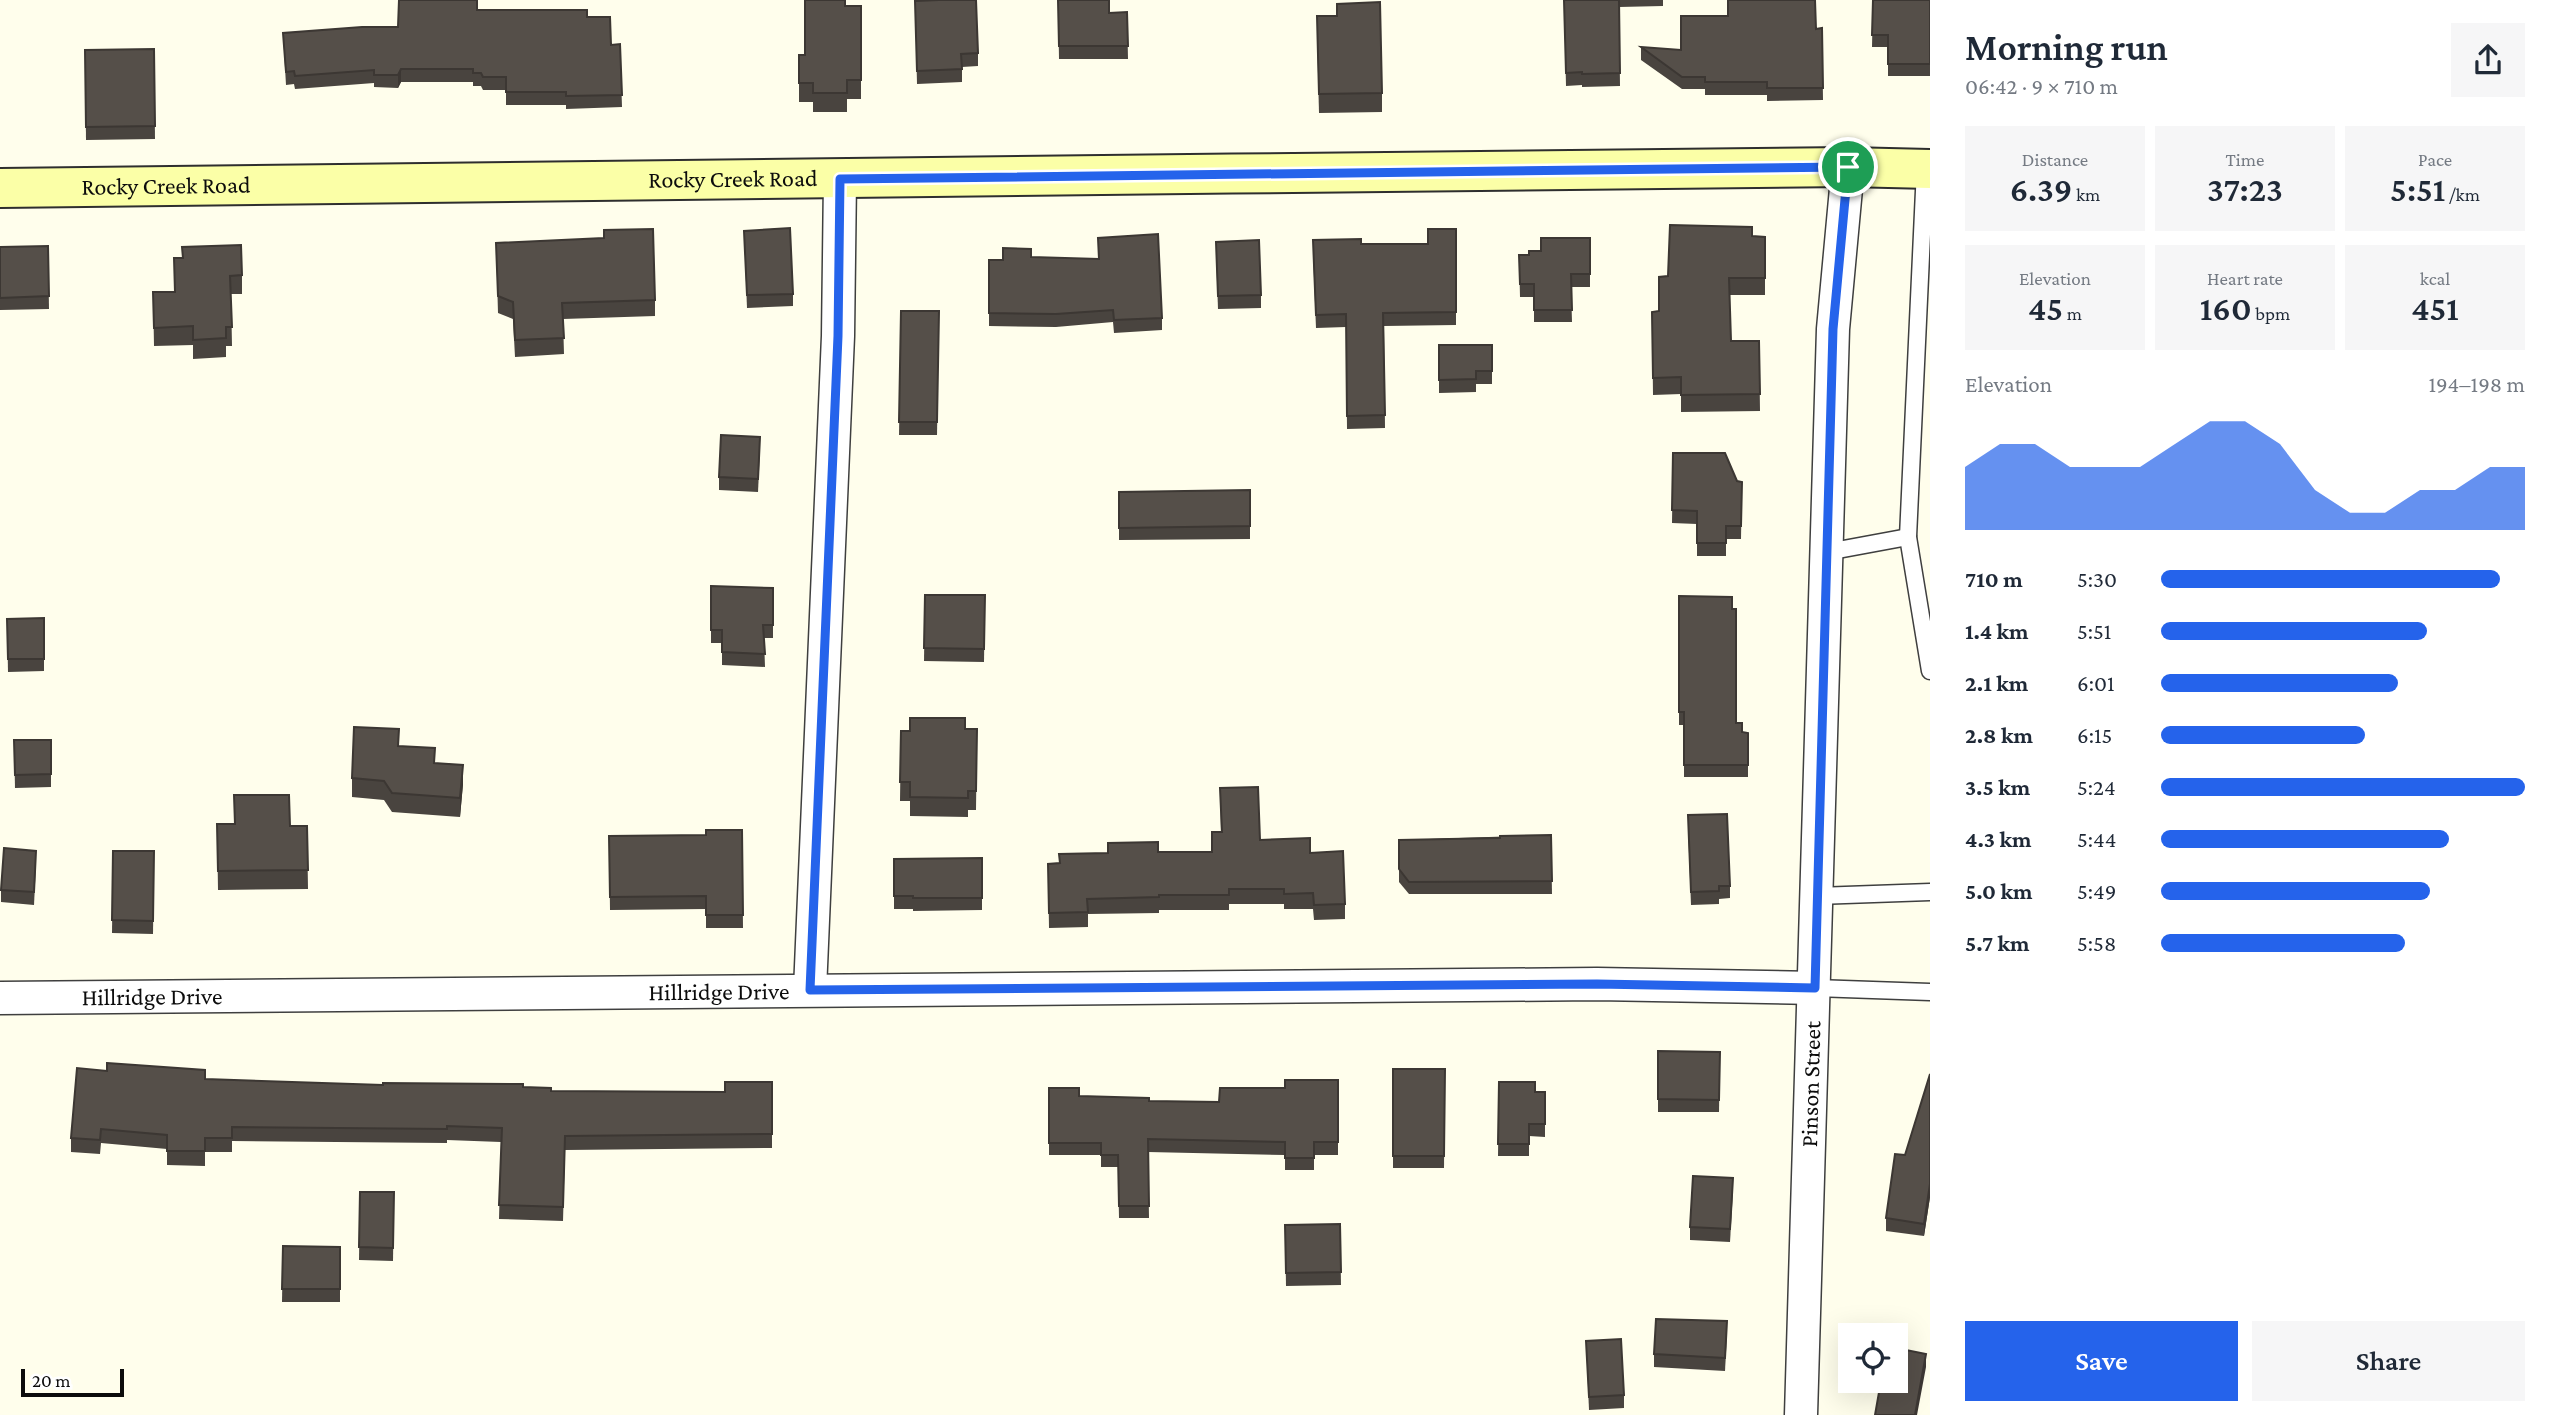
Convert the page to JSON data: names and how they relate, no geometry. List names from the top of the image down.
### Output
{
  "streets": {
    "street": ["Rocky Creek Road", "Hillridge Drive", "Pinson Street"]
  },
  "crossings": [
    ["Rocky Creek Road", "Pinson Street"],
    ["Hillridge Drive", "Pinson Street"]
  ],
  "scale_bar": "20 m",
  "page": {
    "heading": ["Morning run", "06:42 · 9 × 710 m"],
    "stats": [
      ["Distance", "6.39 km"],
      ["Time", "37:23"],
      ["Pace", "5:51 /km"],
      ["Elevation", "45 m"],
      ["Heart rate", "160 bpm"],
      ["kcal", "451"]
    ],
    "chart": ["Elevation", "194–198 m"],
    "list": [
      {
        "name": "710 m",
        "note": "5:30"
      },
      {
        "name": "1.4 km",
        "note": "5:51"
      },
      {
        "name": "2.1 km",
        "note": "6:01"
      },
      {
        "name": "2.8 km",
        "note": "6:15"
      },
      {
        "name": "3.5 km",
        "note": "5:24"
      },
      {
        "name": "4.3 km",
        "note": "5:44"
      },
      {
        "name": "5.0 km",
        "note": "5:49"
      },
      {
        "name": "5.7 km",
        "note": "5:58"
      }
    ],
    "buttons": ["Save", "Share"],
    "scale": "20 m"
  }
}
